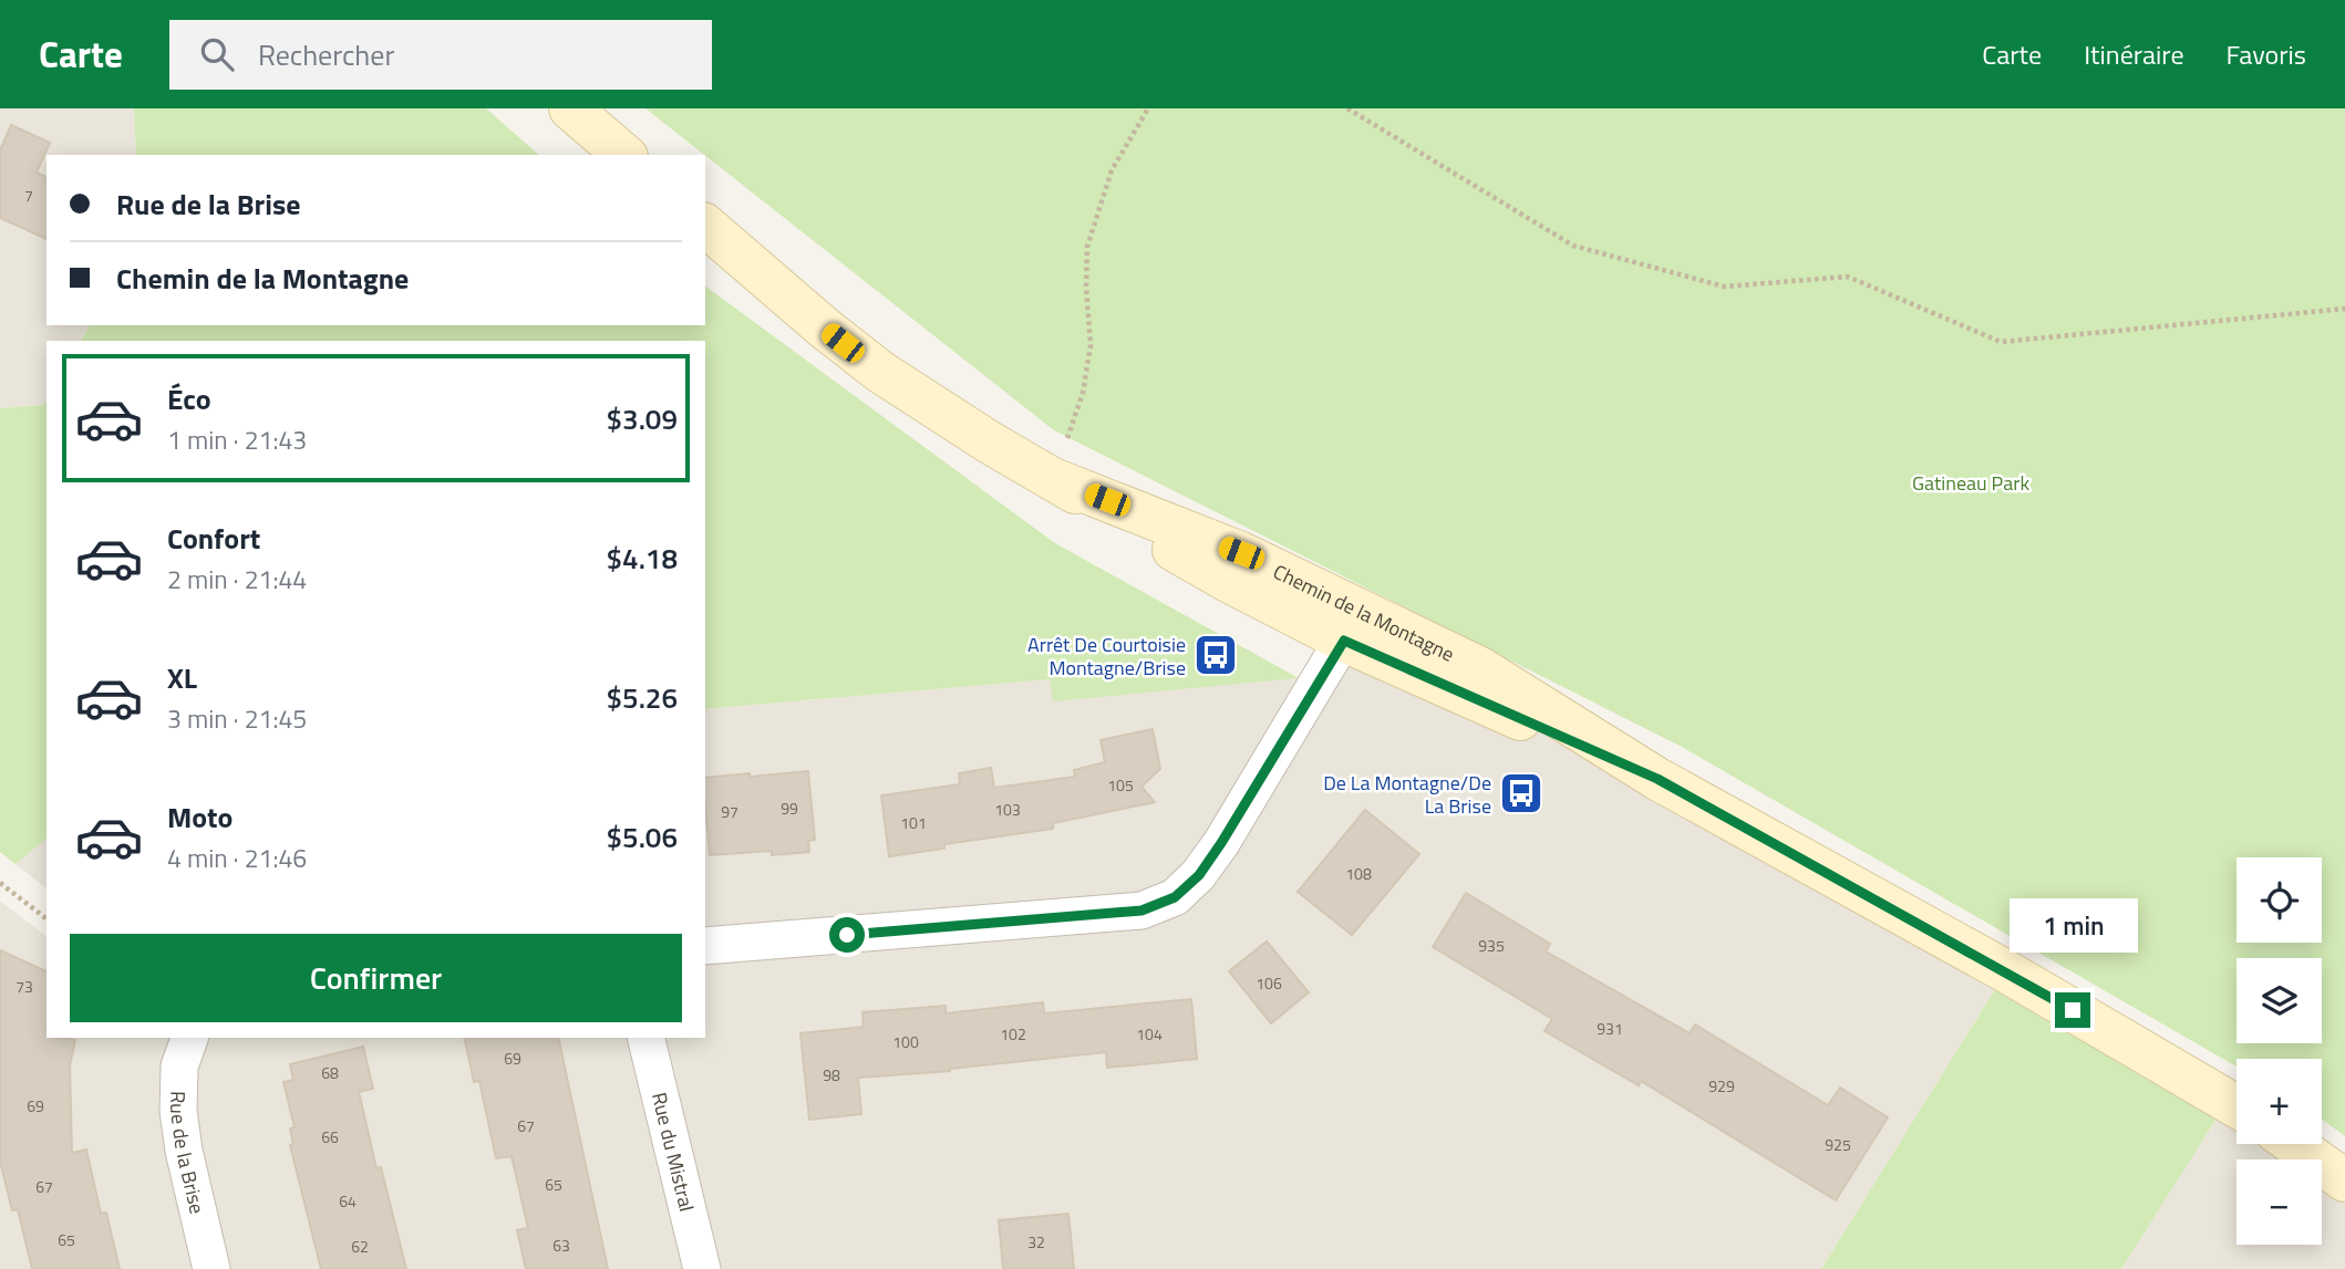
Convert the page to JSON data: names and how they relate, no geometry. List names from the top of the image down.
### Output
{
  "streets": {
    "street": ["Chemin de la Montagne", "Rue de la Brise", "Rue du Mistral"]
  },
  "parks": ["Gatineau Park"],
  "places": {
    "bus stop": ["Arrêt De Courtoisie Montagne/Brise", "De La Montagne/De La Brise"]
  },
  "house_numbers": [
    "7",
    "105",
    "99",
    "103",
    "97",
    "101",
    "108",
    "935",
    "106",
    "73",
    "931",
    "102",
    "104",
    "100",
    "69",
    "68",
    "98",
    "929",
    "69",
    "67",
    "66",
    "925",
    "65",
    "67",
    "64",
    "65",
    "32",
    "63",
    "62"
  ],
  "page": {
    "header": "Carte",
    "search": "Rechercher",
    "nav": ["Carte", "Itinéraire", "Favoris"],
    "banner": ["Rue de la Brise", "Chemin de la Montagne"],
    "list": [
      {
        "name": "Éco",
        "note": "1 min · 21:43",
        "value": "$3.09"
      },
      {
        "name": "Confort",
        "note": "2 min · 21:44",
        "value": "$4.18"
      },
      {
        "name": "XL",
        "note": "3 min · 21:45",
        "value": "$5.26"
      },
      {
        "name": "Moto",
        "note": "4 min · 21:46",
        "value": "$5.06"
      }
    ],
    "map_buttons": ["+", "−"],
    "bubble": "1 min",
    "buttons": "Confirmer"
  }
}
